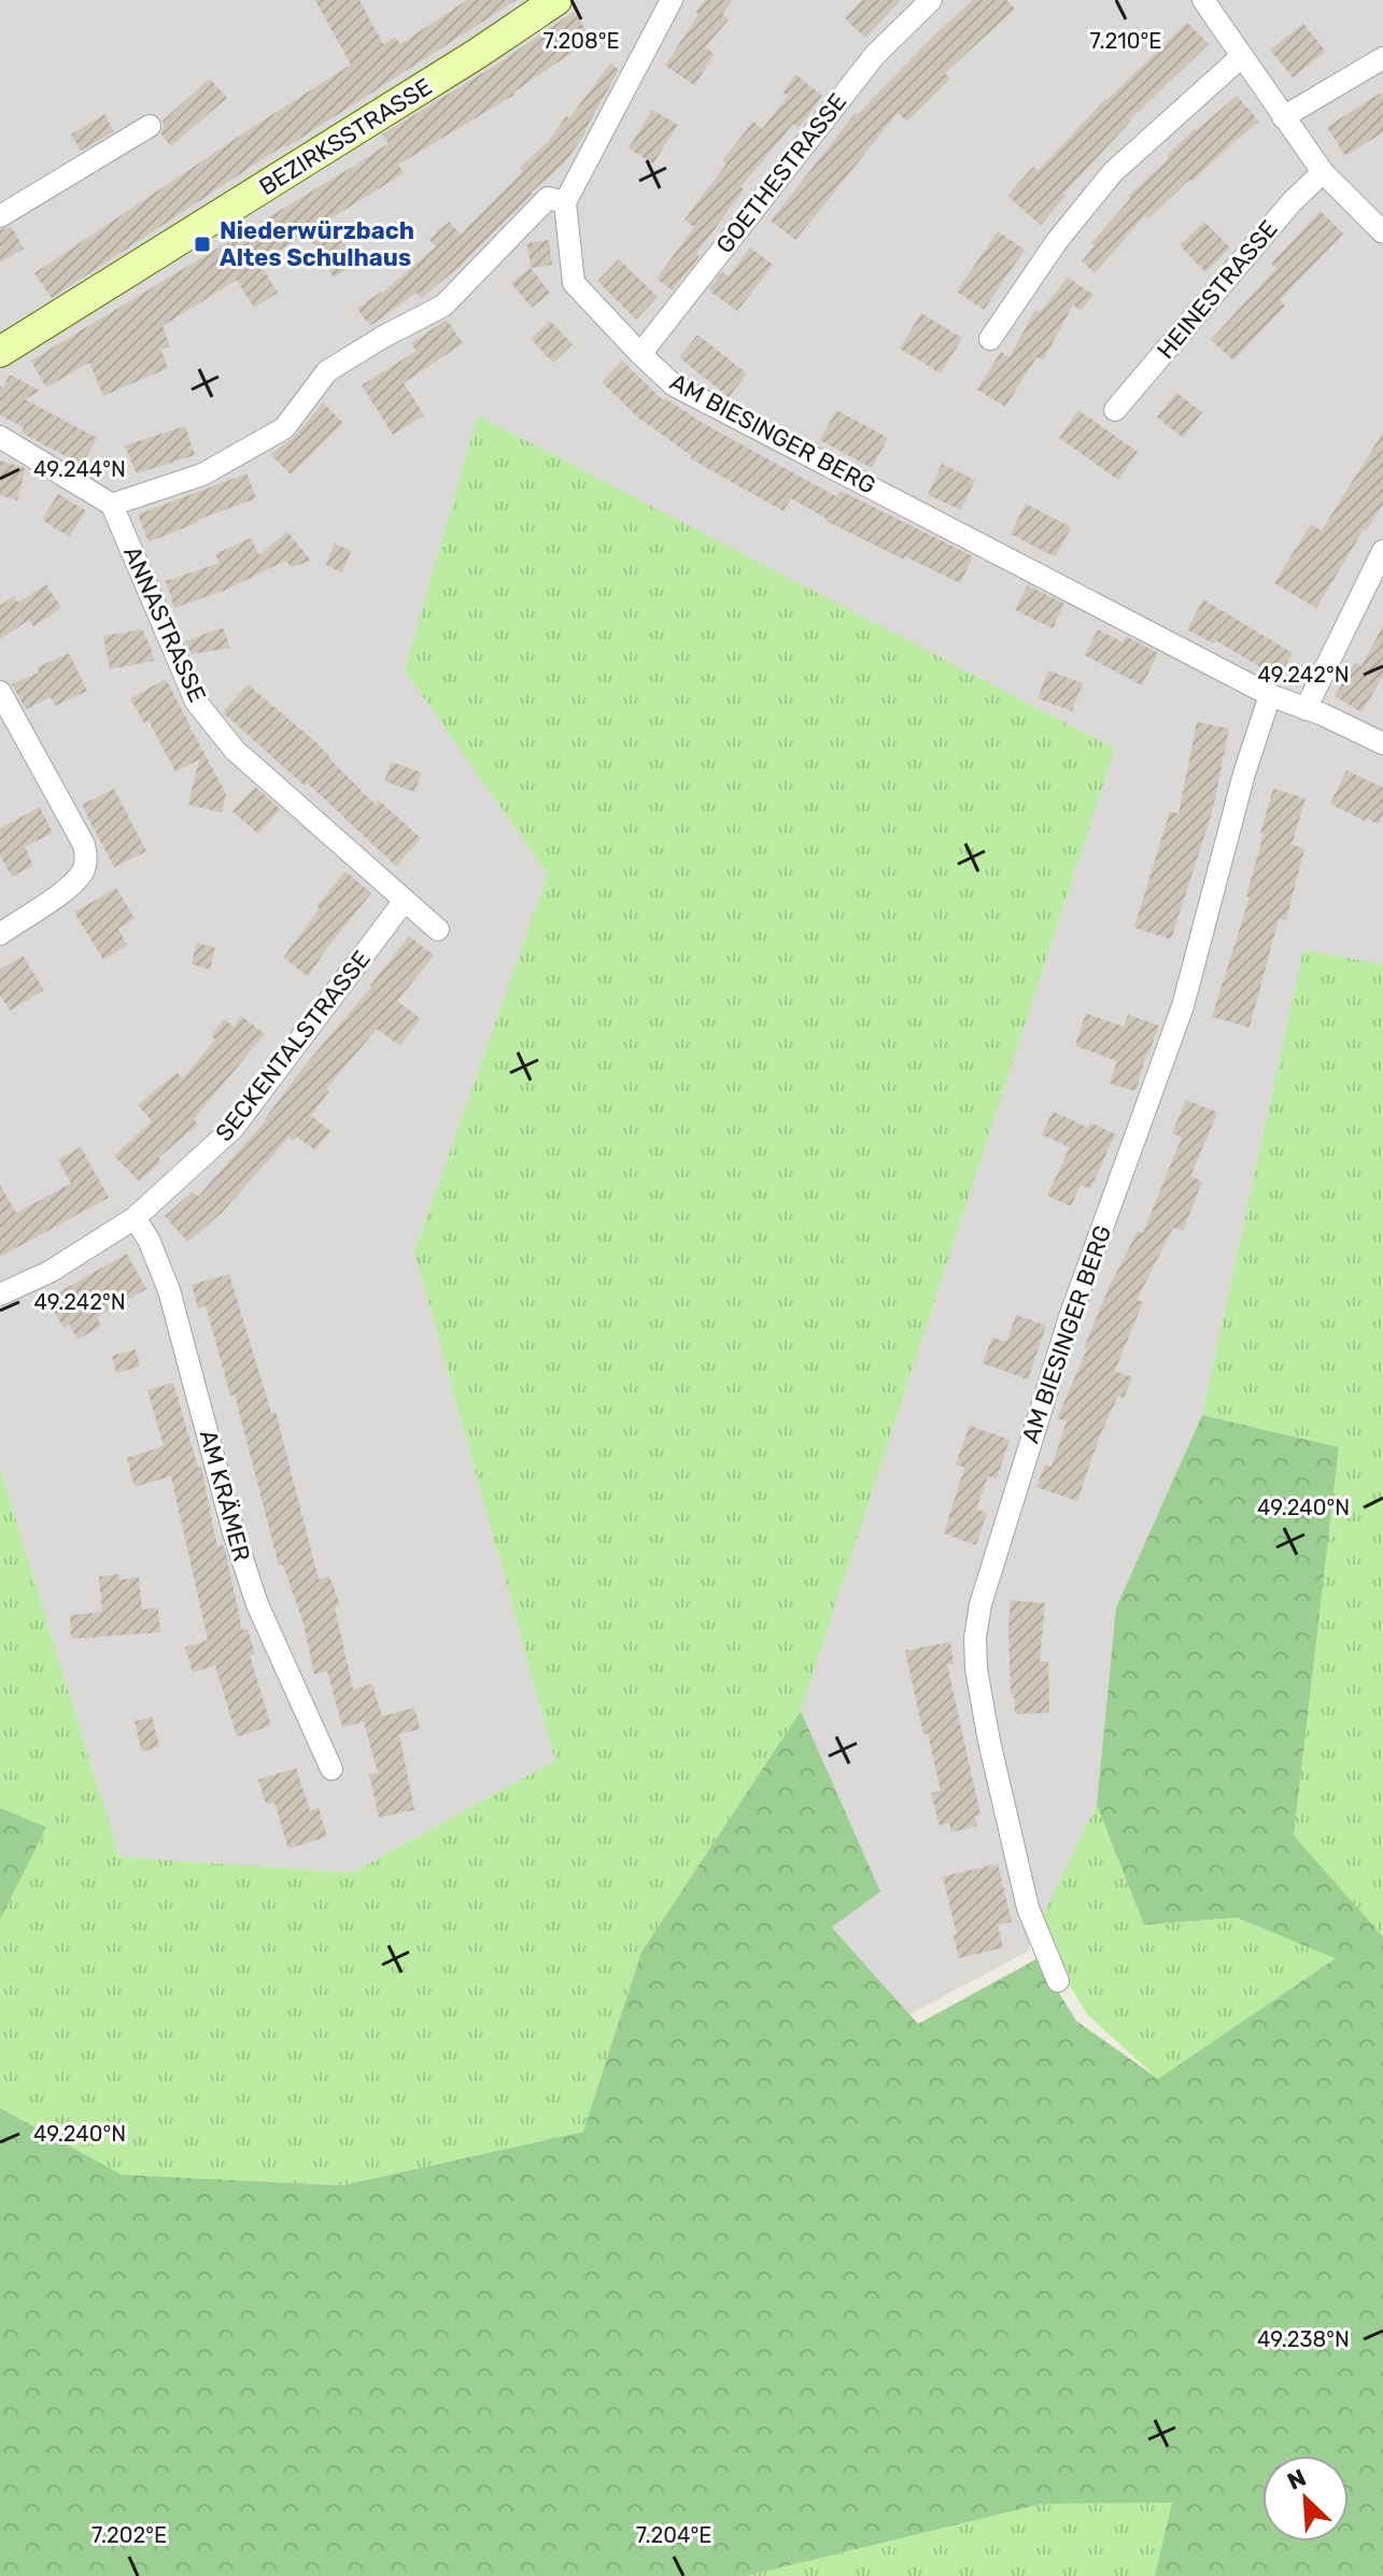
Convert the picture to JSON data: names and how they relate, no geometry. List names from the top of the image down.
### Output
{
  "streets": {
    "main road": ["BEZIRKSSTRASSE"],
    "street": [
      "GOETHESTRASSE",
      "HEINESTRASSE",
      "AM BIESINGER BERG",
      "ANNASTRASSE",
      "SECKENTALSTRASSE",
      "AM KRÄMER"
    ]
  },
  "crossings": [
    ["GOETHESTRASSE", "AM BIESINGER BERG"],
    ["ANNASTRASSE", "SECKENTALSTRASSE"],
    ["SECKENTALSTRASSE", "AM KRÄMER"]
  ],
  "places": {
    "transit": ["Niederwürzbach Altes Schulhaus"]
  },
  "north": "top left",
  "coordinates": [
    "7.208°E",
    "7.210°E",
    "49.244°N",
    "49.242°N",
    "49.240°N",
    "49.238°N",
    "7.202°E",
    "7.204°E"
  ]
}
